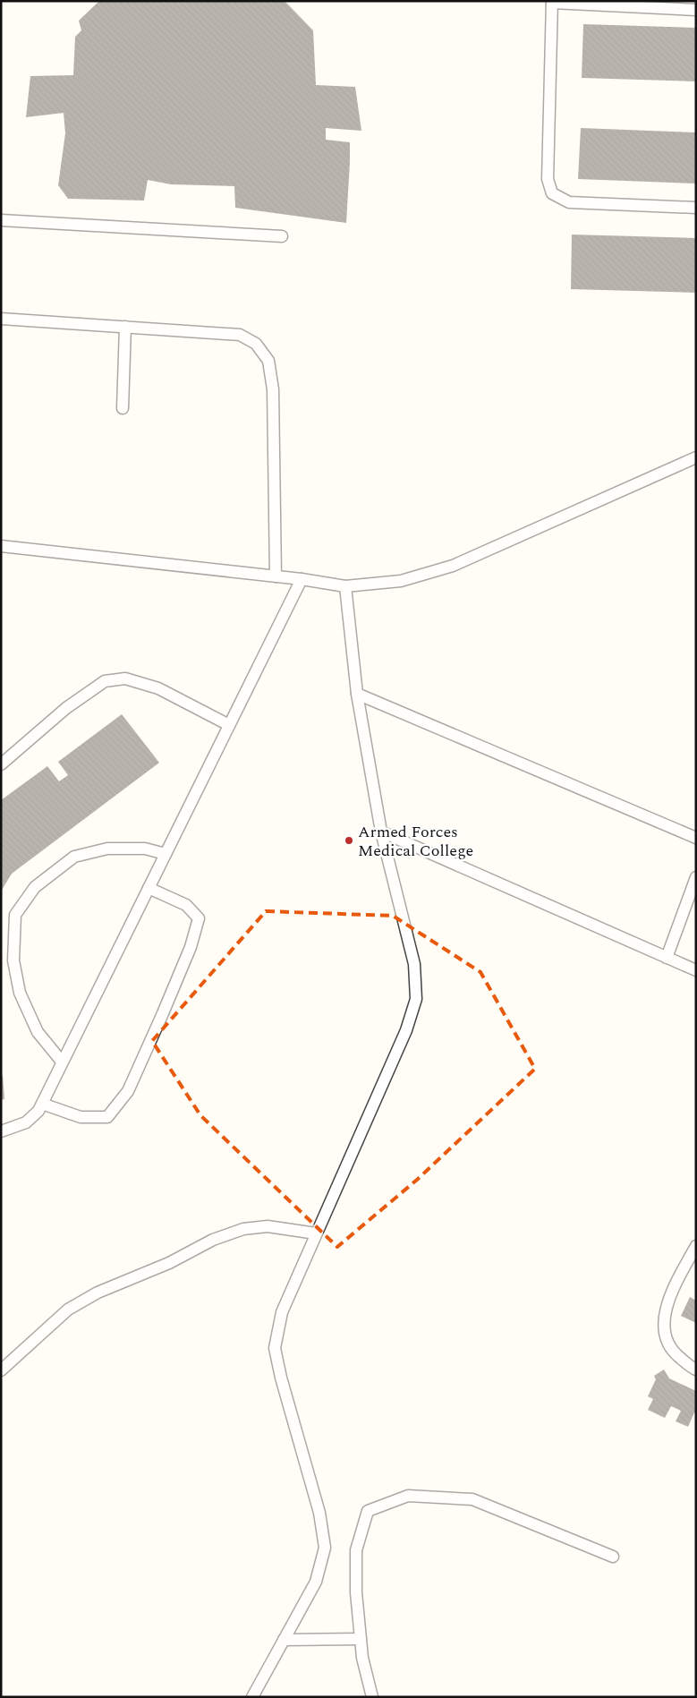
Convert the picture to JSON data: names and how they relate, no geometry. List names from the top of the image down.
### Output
{
  "places": ["Armed Forces Medical College"]
}
